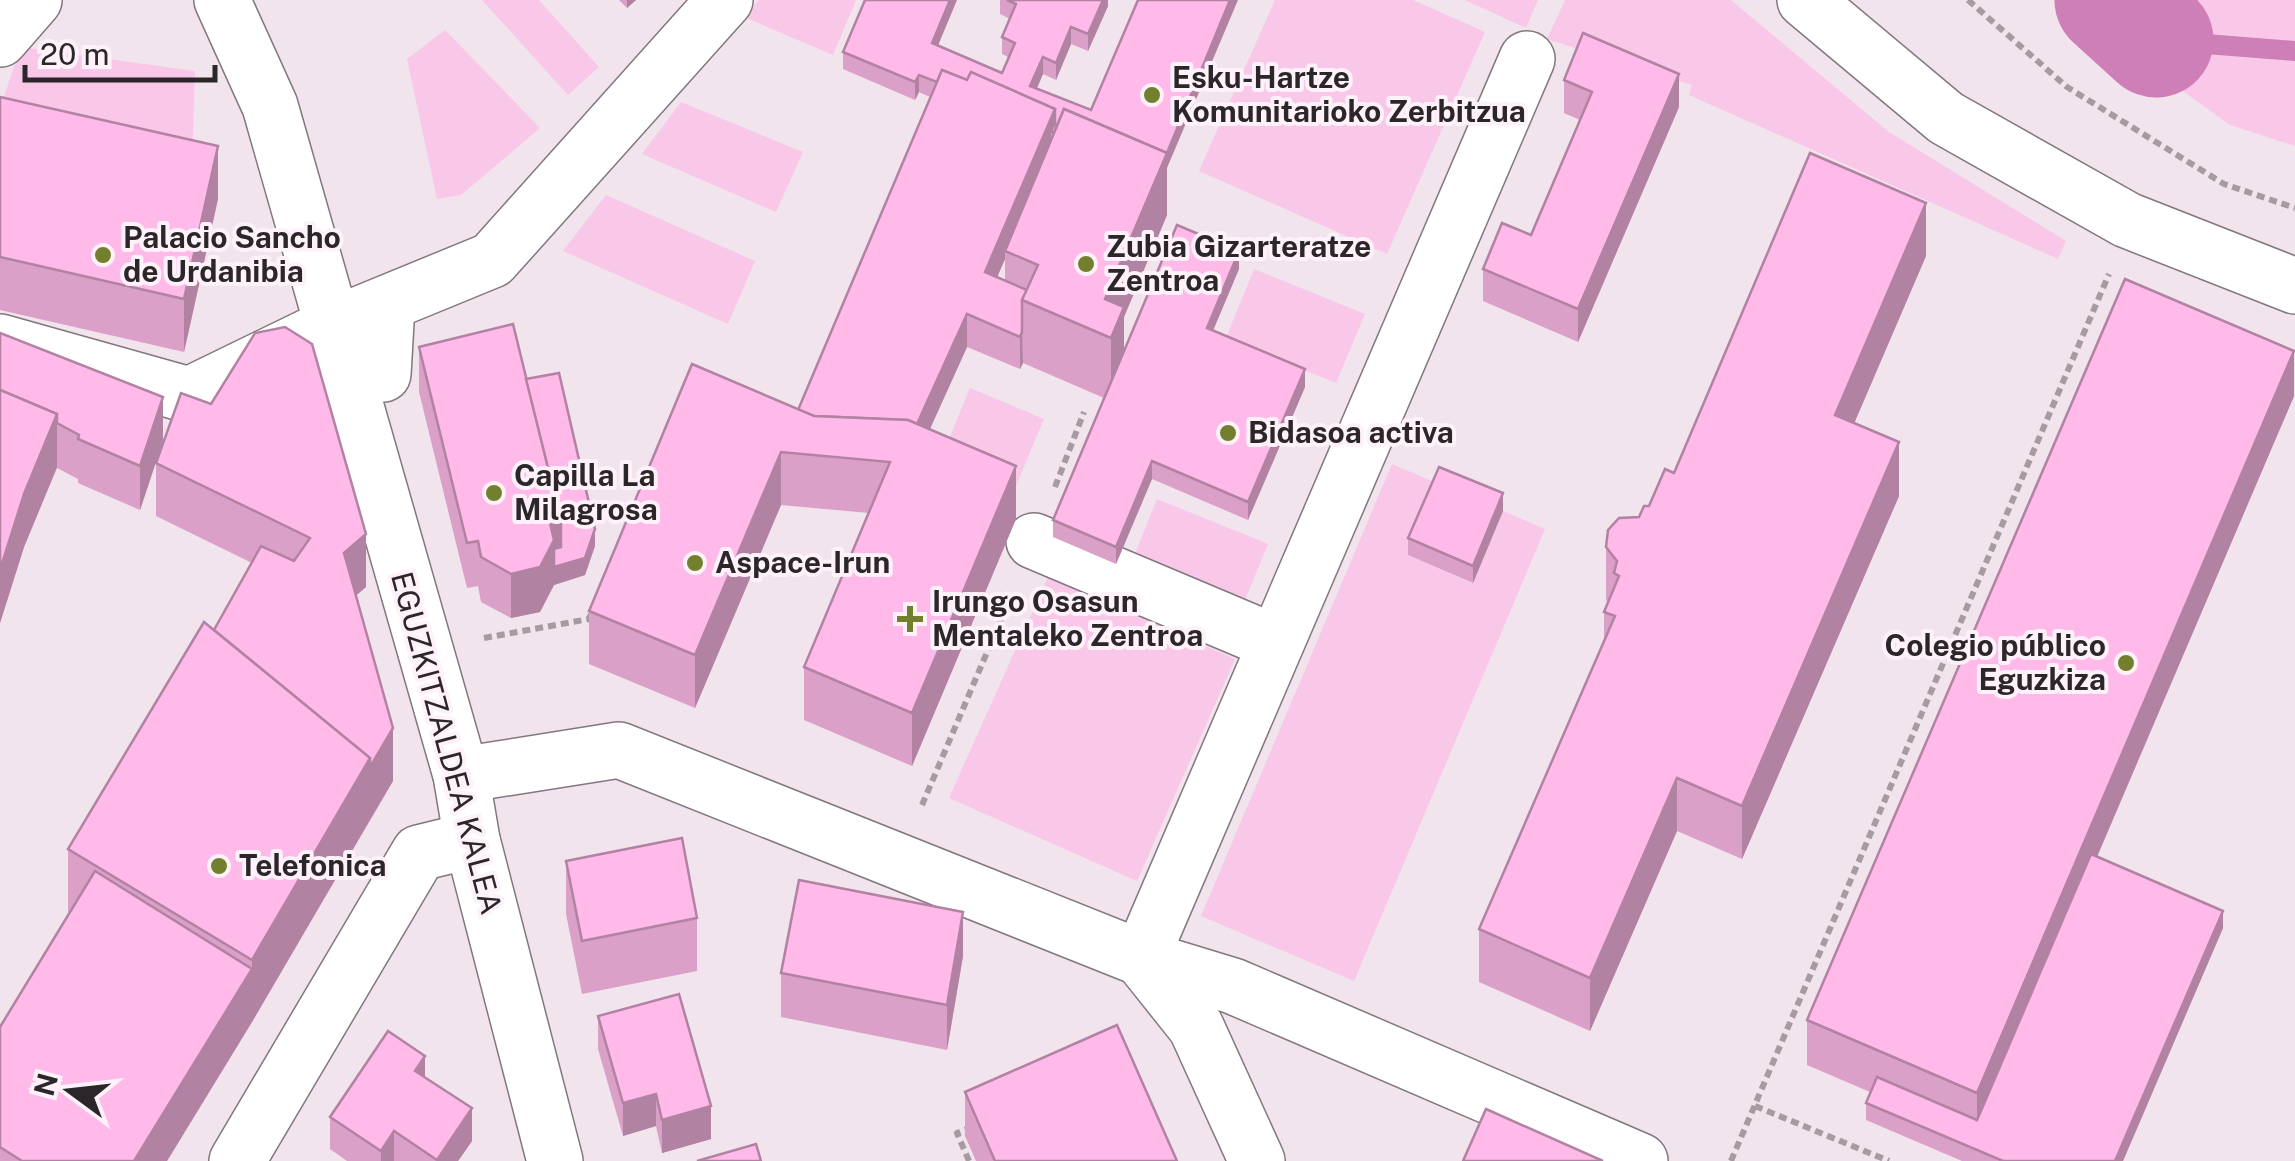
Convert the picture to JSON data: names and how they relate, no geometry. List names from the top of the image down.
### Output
{
  "streets": {
    "street": ["EGUZKITZALDEA KALEA"]
  },
  "places": {
    "other": [
      "Esku-Hartze Komunitarioko Zerbitzua",
      "Palacio Sancho de Urdanibia",
      "Zubia Gizarteratze Zentroa",
      "Bidasoa activa",
      "Capilla La Milagrosa",
      "Aspace-Irun",
      "Colegio público Eguzkiza",
      "Telefonica"
    ],
    "health": ["Irungo Osasun Mentaleko Zentroa"]
  },
  "scale_bar": "20 m",
  "north": "left"
}
